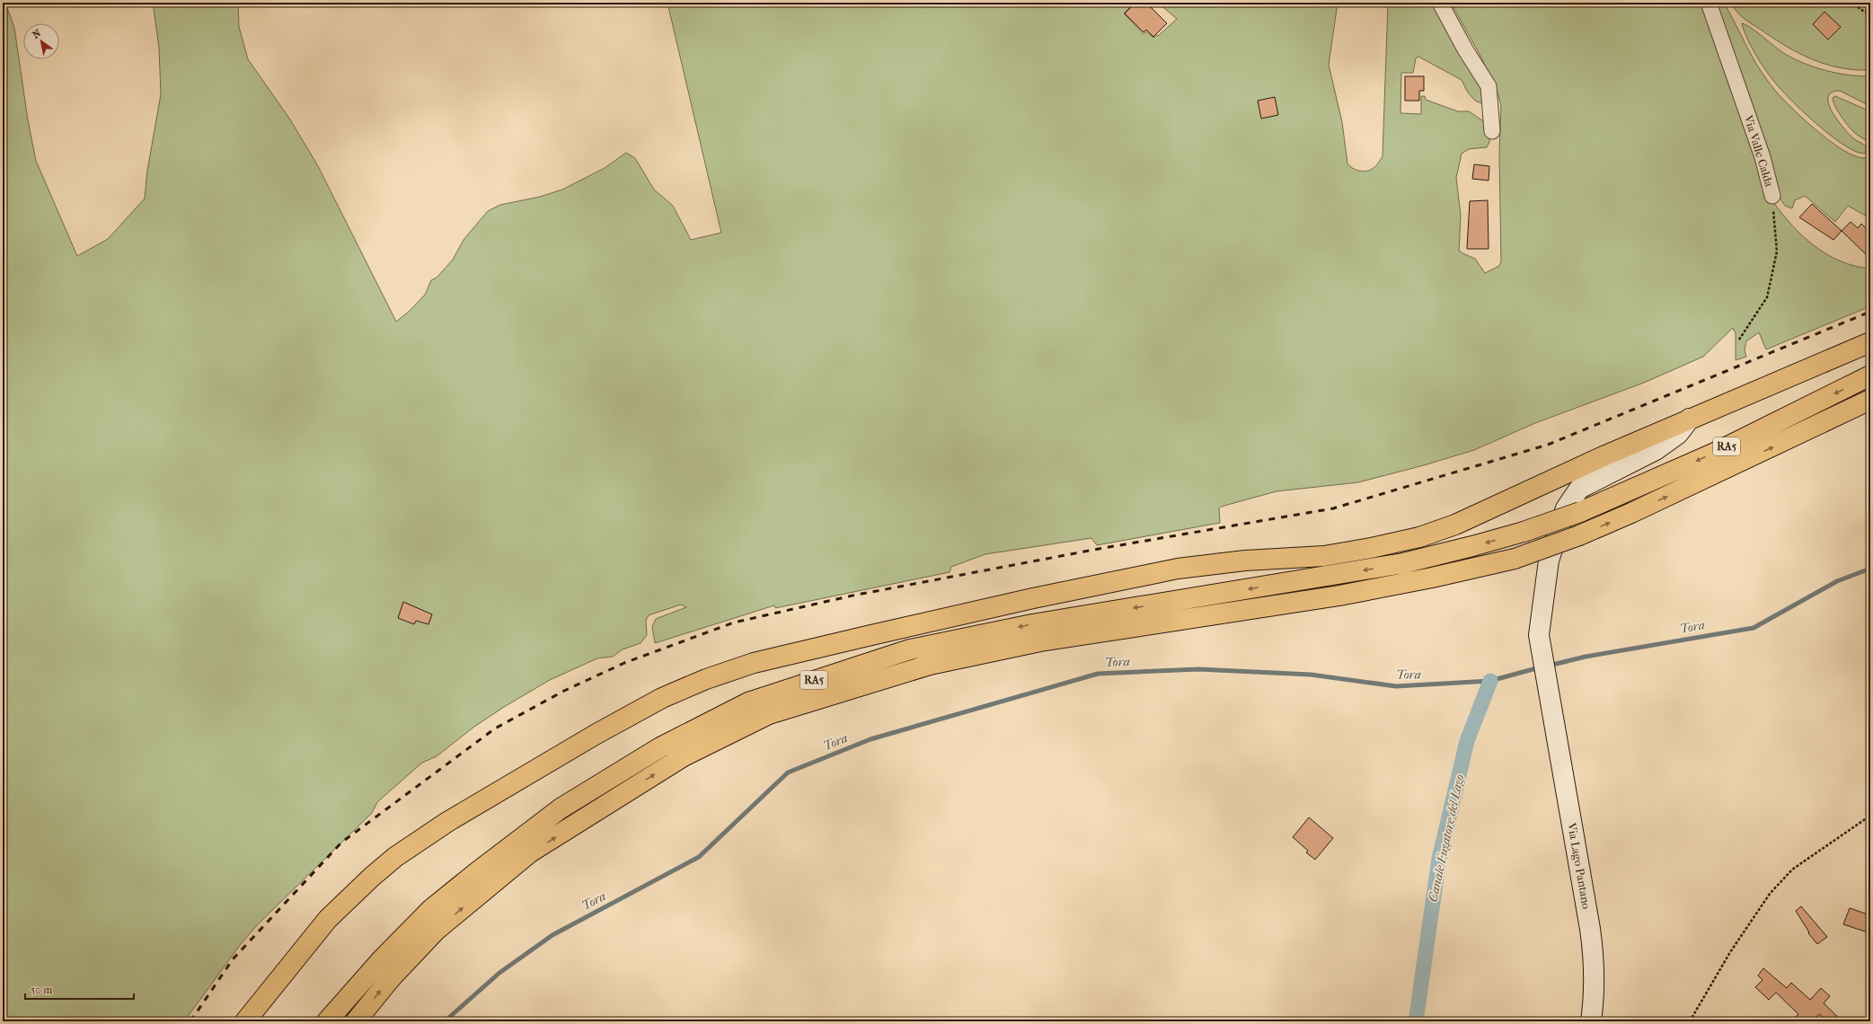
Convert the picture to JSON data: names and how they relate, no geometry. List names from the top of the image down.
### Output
{
  "streets": {
    "main road": ["RA5"],
    "street": ["Via Valle Calda", "Via Lago Pantano"]
  },
  "water": ["Tora", "Canale Fugatore del Lago"],
  "scale_bar": "50 m",
  "north": "top left"
}
